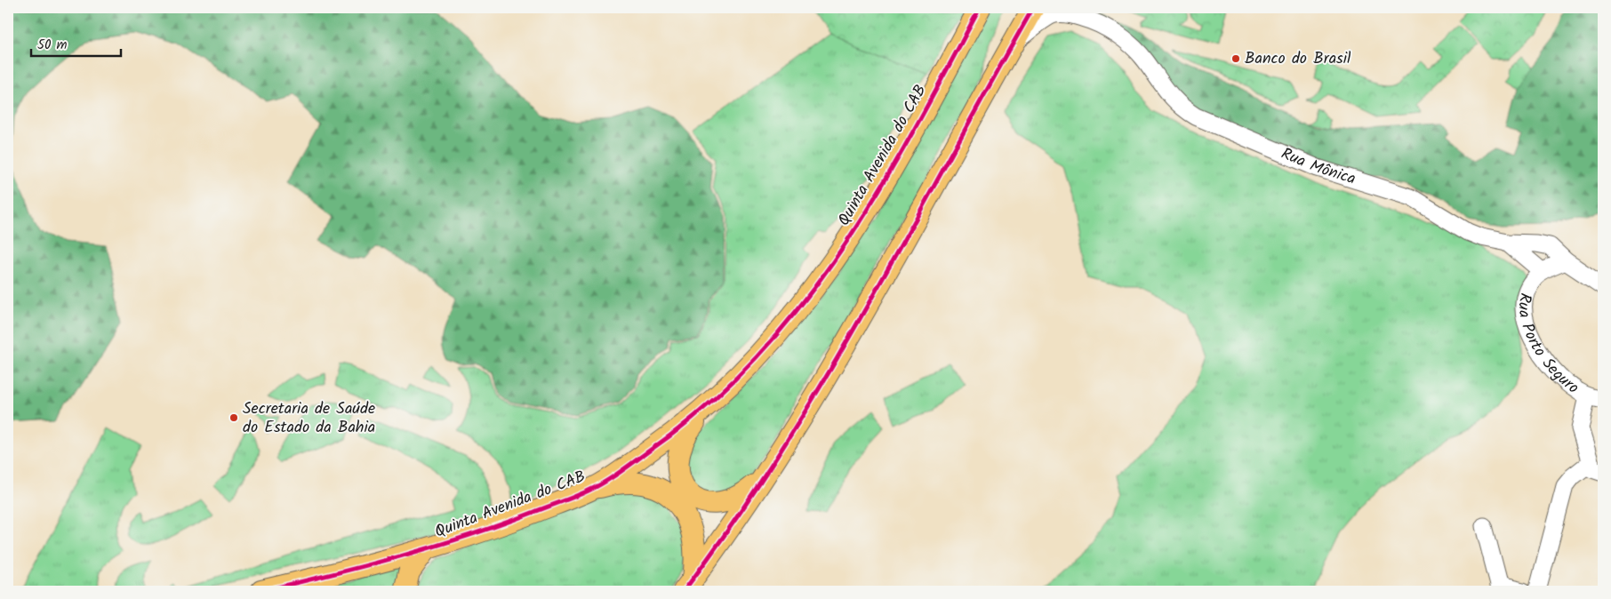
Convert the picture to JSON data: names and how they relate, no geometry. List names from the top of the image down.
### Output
{
  "streets": {
    "main road": ["Quinta Avenida do CAB"],
    "street": ["Rua Mônica", "Rua Porto Seguro"]
  },
  "crossings": [
    ["Rua Mônica", "Rua Porto Seguro"]
  ],
  "places": ["Banco do Brasil", "Secretaria de Saúde do Estado da Bahia"],
  "scale_bar": "50 m"
}
